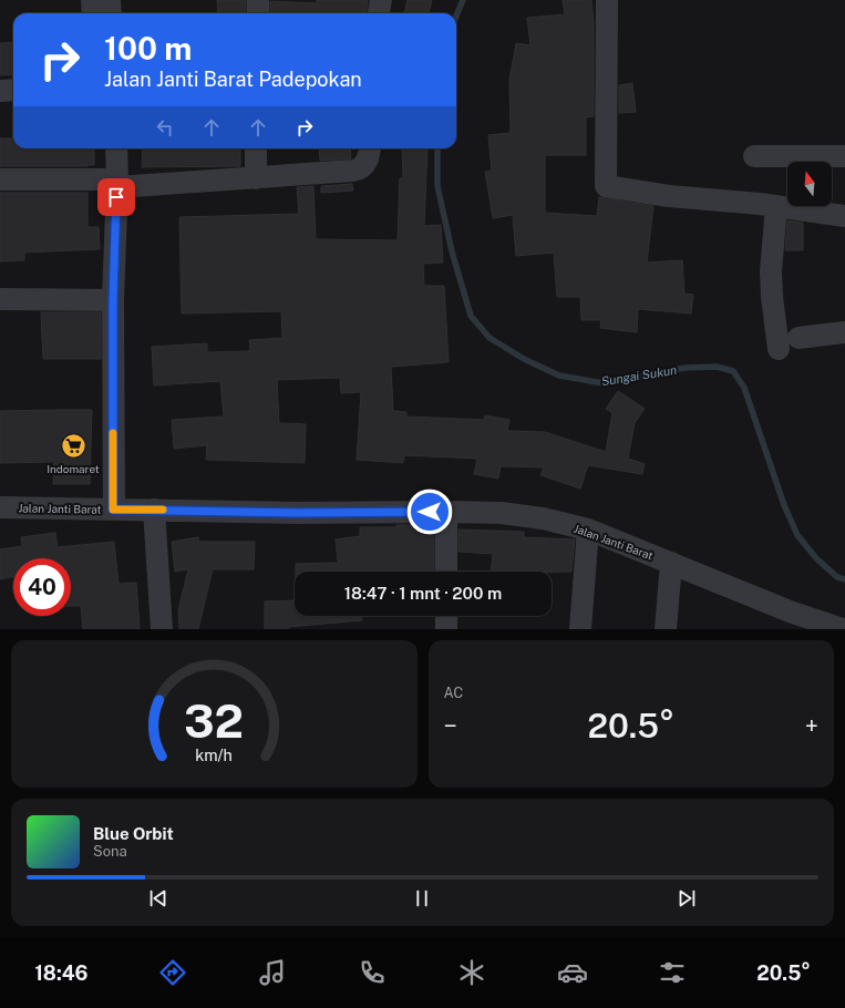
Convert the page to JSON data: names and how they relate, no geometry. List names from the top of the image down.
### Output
{
  "streets": {
    "street": ["Jalan Janti Barat"]
  },
  "water": ["Sungai Sukun"],
  "places": {
    "supermarket": ["Indomaret"]
  },
  "north": "top",
  "page": {
    "turn": ["100 m", "Jalan Janti Barat Padepokan"],
    "limit": "40",
    "trip": "18:47 · 1 mnt · 200 m",
    "tile": "AC",
    "heat": ["−", "20.5°", "+"],
    "song": ["Blue Orbit", "Sona"],
    "tabs": ["18:46", "20.5°"],
    "gauge": ["32", "km/h"]
  }
}
